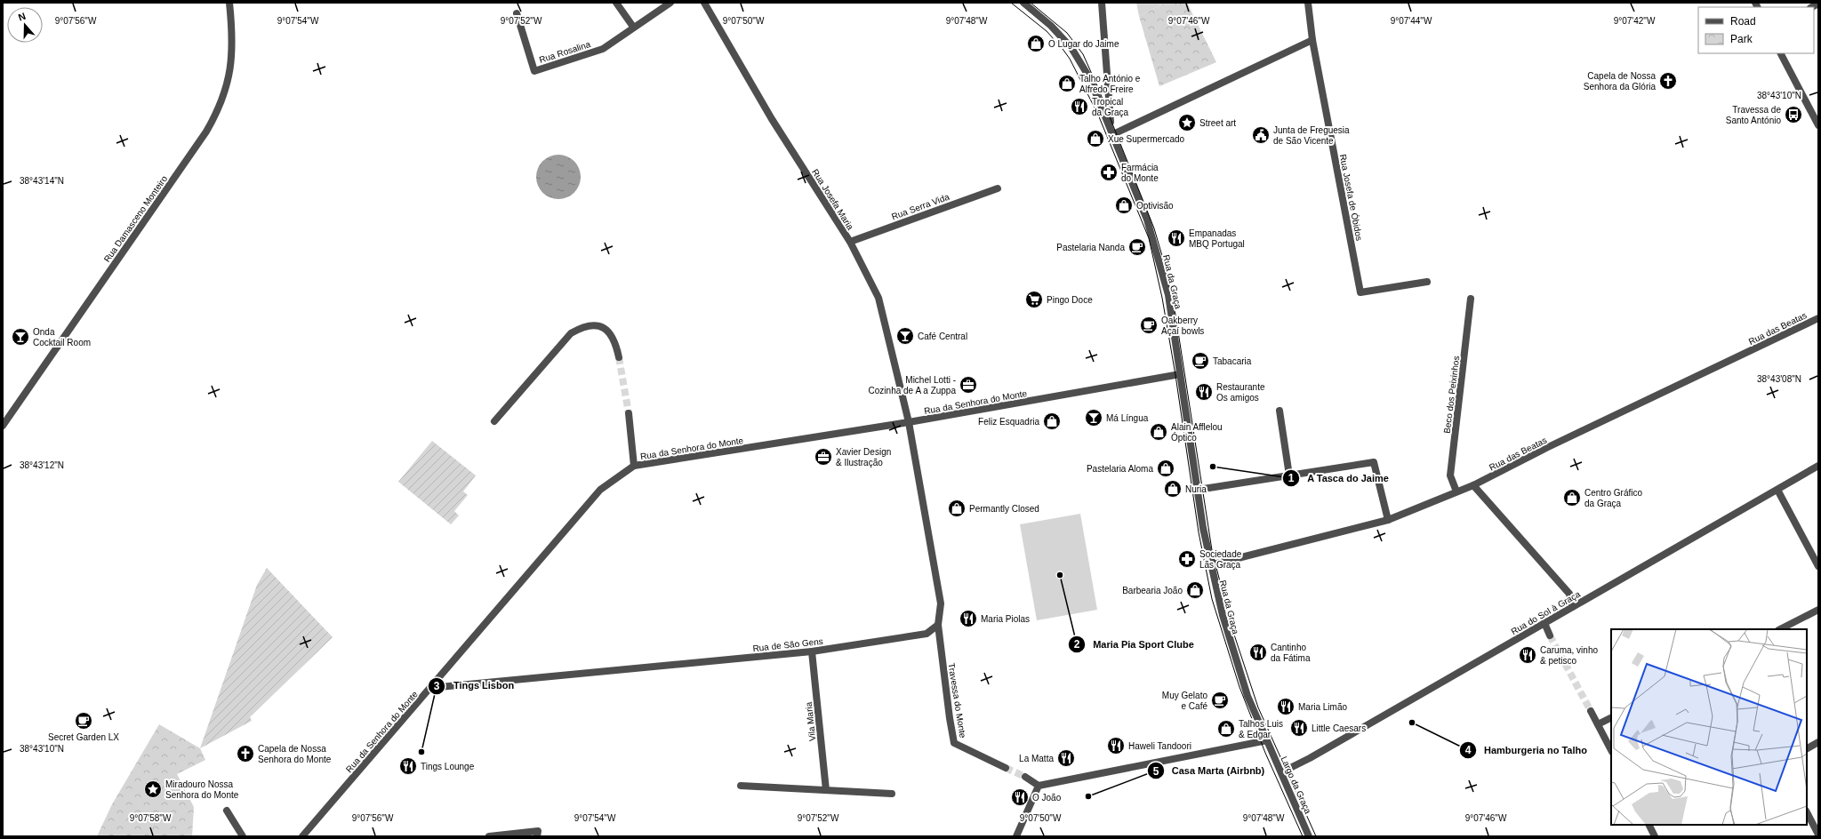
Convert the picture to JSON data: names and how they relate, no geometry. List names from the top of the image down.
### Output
{
  "streets": {
    "street": [
      "Rua Rosalina",
      "Rua Josefa de Óbidos",
      "Rua Josefa Maria",
      "Rua Serra Vida",
      "Rua Damasceno Monteiro",
      "Rua da Graça",
      "Rua das Beatas",
      "Beco dos Peixinhos",
      "Rua da Senhora do Monte",
      "Rua do Sol à Graça",
      "Rua de São Gens",
      "Travessa do Monte",
      "Vila Maria",
      "Largo da Graça"
    ]
  },
  "crossings": [
    ["Rua Josefa Maria", "Rua Serra Vida"],
    ["Rua Josefa Maria", "Rua da Senhora do Monte"],
    ["Rua da Graça", "Rua das Beatas"],
    ["Rua da Graça", "Rua da Senhora do Monte"],
    ["Rua da Graça", "Largo da Graça"],
    ["Rua das Beatas", "Beco dos Peixinhos"],
    ["Rua da Senhora do Monte", "Rua de São Gens"],
    ["Rua do Sol à Graça", "Largo da Graça"],
    ["Rua de São Gens", "Travessa do Monte"],
    ["Rua de São Gens", "Vila Maria"]
  ],
  "places": {
    "shop": [
      "O Lugar do Jaime",
      "Talho António e Alfredo Freire",
      "Xue Supermercado",
      "Optivisão",
      "Feliz Esquadria",
      "Alain Afflelou Óptico",
      "Pastelaria Aloma",
      "Nuria",
      "Centro Gráfico da Graça",
      "Permantly Closed",
      "Barbearia João",
      "Talhos Luis & Edgar"
    ],
    "church": ["Capela de Nossa Senhora da Glória", "Capela de Nossa Senhora do Monte"],
    "restaurant": [
      "Tropical da Graça",
      "Empanadas MBQ Portugal",
      "Restaurante Os amigos",
      "Maria Piolas",
      "Cantinho da Fátima",
      "Caruma, vinho & petisco",
      "Maria Limão",
      "Little Caesars",
      "Haweli Tandoori",
      "La Matta",
      "Tings Lounge",
      "O João"
    ],
    "bus stop": ["Travessa de Santo António"],
    "place": ["Street art", "Miradouro Nossa Senhora do Monte"],
    "public building": ["Junta de Freguesia de São Vicente"],
    "pharmacy": ["Farmácia do Monte", "Sociedade Lãs Graça"],
    "cafe": [
      "Pastelaria Nanda",
      "Oakberry Açaí bowls",
      "Tabacaria",
      "Muy Gelato e Café",
      "Secret Garden LX"
    ],
    "supermarket": ["Pingo Doce"],
    "bar": ["Café Central", "Onda Cocktail Room", "Má Língua"],
    "office": ["Michel Lotti - Cozinha de A a Zuppa", "Xavier Design & Ilustração"],
    "other": [
      "A Tasca do Jaime",
      "Maria Pia Sport Clube",
      "Hamburgeria no Talho",
      "Tings Lisbon",
      "Casa Marta (Airbnb)"
    ]
  },
  "legend": ["Road", "Park"],
  "north": "top",
  "coordinates": [
    "9°07'56\"W",
    "9°07'54\"W",
    "9°07'52\"W",
    "9°07'50\"W",
    "9°07'48\"W",
    "9°07'46\"W",
    "9°07'44\"W",
    "9°07'42\"W",
    "38°43'10\"N",
    "38°43'14\"N",
    "38°43'08\"N",
    "38°43'12\"N",
    "9°07'58\"W"
  ]
}
